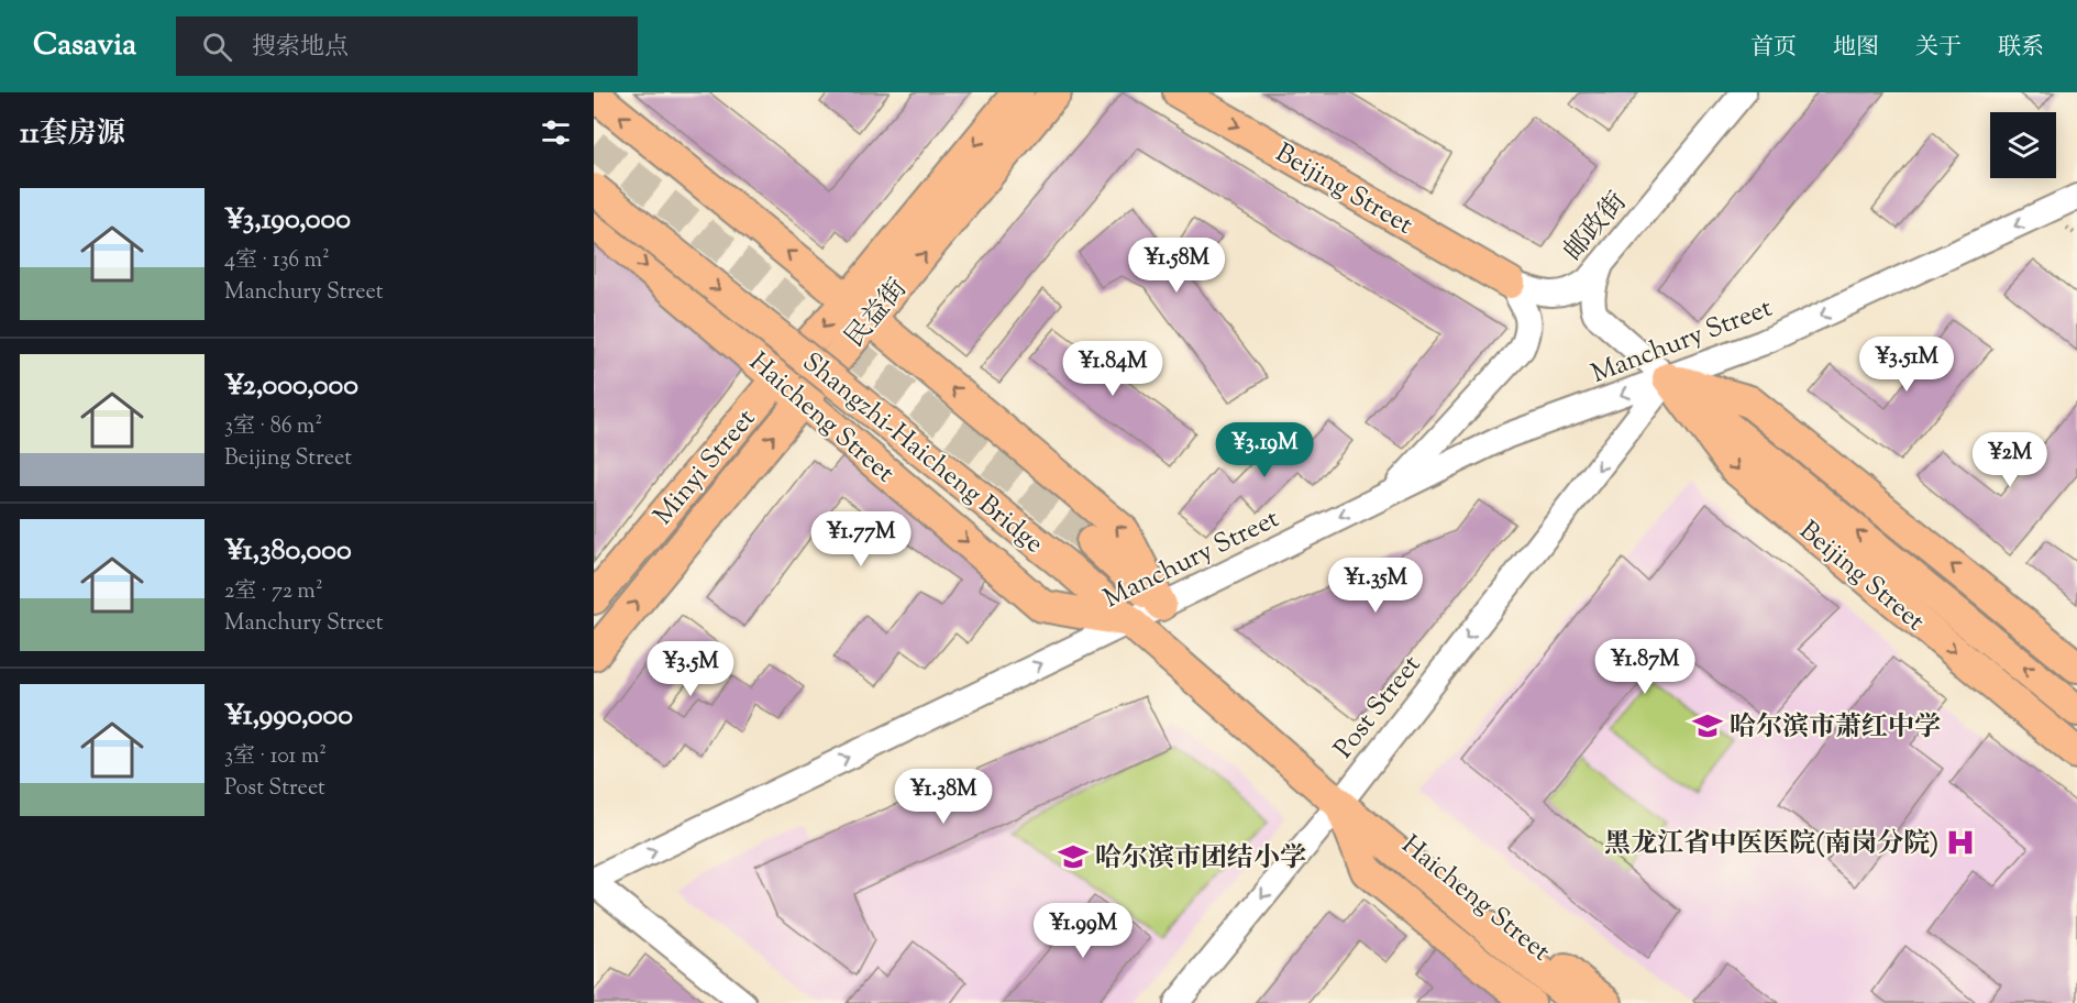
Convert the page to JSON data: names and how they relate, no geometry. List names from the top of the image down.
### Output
{
  "streets": {
    "main road": [
      "Beijing Street",
      "民益街",
      "Haicheng Street",
      "Shangzhi-Haicheng Bridge",
      "Minyi Street"
    ],
    "street": ["邮政街", "Manchury Street", "Post Street"]
  },
  "crossings": [
    ["Beijing Street", "邮政街"],
    ["Beijing Street", "Manchury Street"],
    ["Beijing Street", "Post Street"],
    ["民益街", "Haicheng Street"],
    ["民益街", "Minyi Street"],
    ["Manchury Street", "Haicheng Street"],
    ["Manchury Street", "Shangzhi-Haicheng Bridge"],
    ["Manchury Street", "Post Street"],
    ["Haicheng Street", "Shangzhi-Haicheng Bridge"],
    ["Haicheng Street", "Minyi Street"],
    ["Haicheng Street", "Post Street"]
  ],
  "one_way": ["民益街", "Minyi Street", "Post Street"],
  "places": {
    "school or university": ["哈尔滨市萧红中学", "哈尔滨市团结小学"],
    "hospital": ["黑龙江省中医医院(南岗分院)"]
  },
  "page": {
    "header": "Casavia",
    "search": "搜索地点",
    "nav": [
      "首页",
      "地图",
      "关于",
      "联系"
    ],
    "heading": "11套房源",
    "list": [
      {
        "name": "¥3,190,000",
        "note": "4室 · 136 m² · Manchury Street"
      },
      {
        "name": "¥2,000,000",
        "note": "3室 · 86 m² · Beijing Street"
      },
      {
        "name": "¥1,380,000",
        "note": "2室 · 72 m² · Manchury Street"
      },
      {
        "name": "¥1,990,000",
        "note": "3室 · 101 m² · Post Street"
      }
    ],
    "price": [
      "¥1.58M",
      "¥3.51M",
      "¥1.84M",
      "¥3.19M",
      "¥2M",
      "¥1.77M",
      "¥1.35M",
      "¥1.87M",
      "¥3.5M",
      "¥1.38M",
      "¥1.99M"
    ]
  }
}
